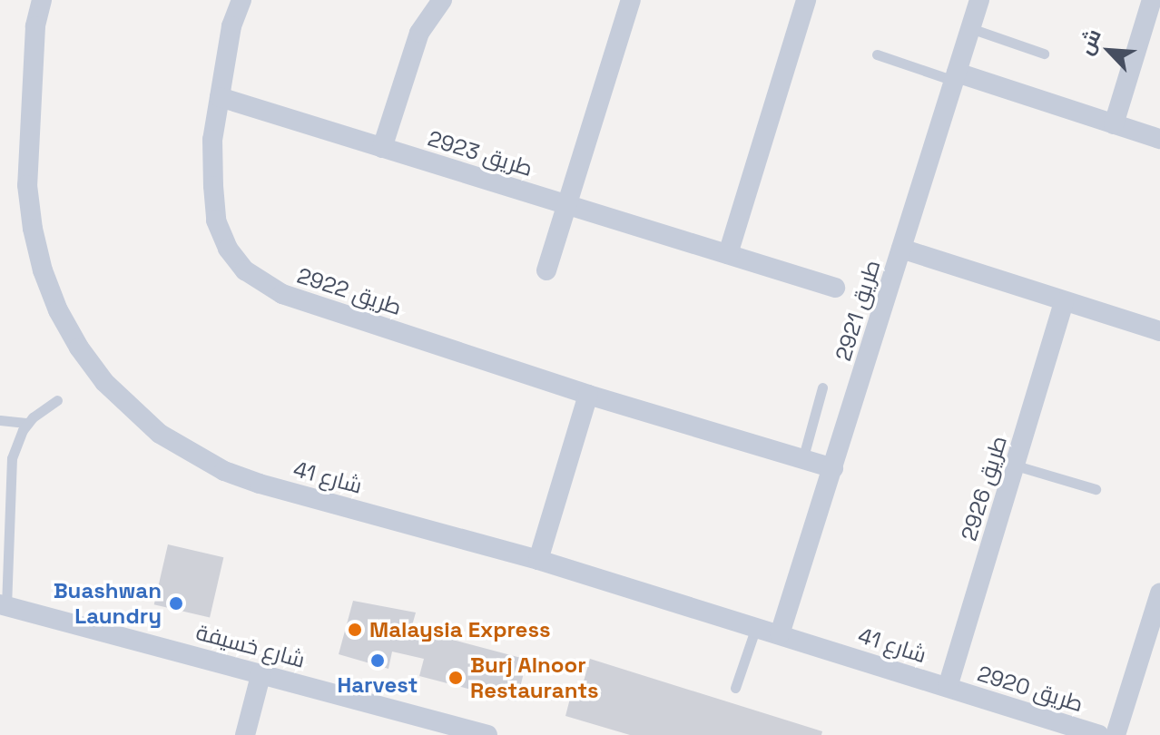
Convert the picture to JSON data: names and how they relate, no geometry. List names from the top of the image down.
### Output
{
  "streets": {
    "street": [
      "طريق 2923",
      "طريق 2922",
      "طريق 2921",
      "شارع 41",
      "طريق 2926",
      "شارع خسيفة",
      "طريق 2920"
    ]
  },
  "crossings": [
    ["طريق 2923", "طريق 2922"],
    ["طريق 2922", "طريق 2921"],
    ["طريق 2921", "شارع 41"],
    ["شارع 41", "طريق 2926"],
    ["شارع 41", "طريق 2920"],
    ["طريق 2926", "طريق 2920"]
  ],
  "places": [
    "Buashwan Laundry",
    "Malaysia Express",
    "Harvest",
    "Burj Alnoor Restaurants"
  ],
  "north": "top left"
}
